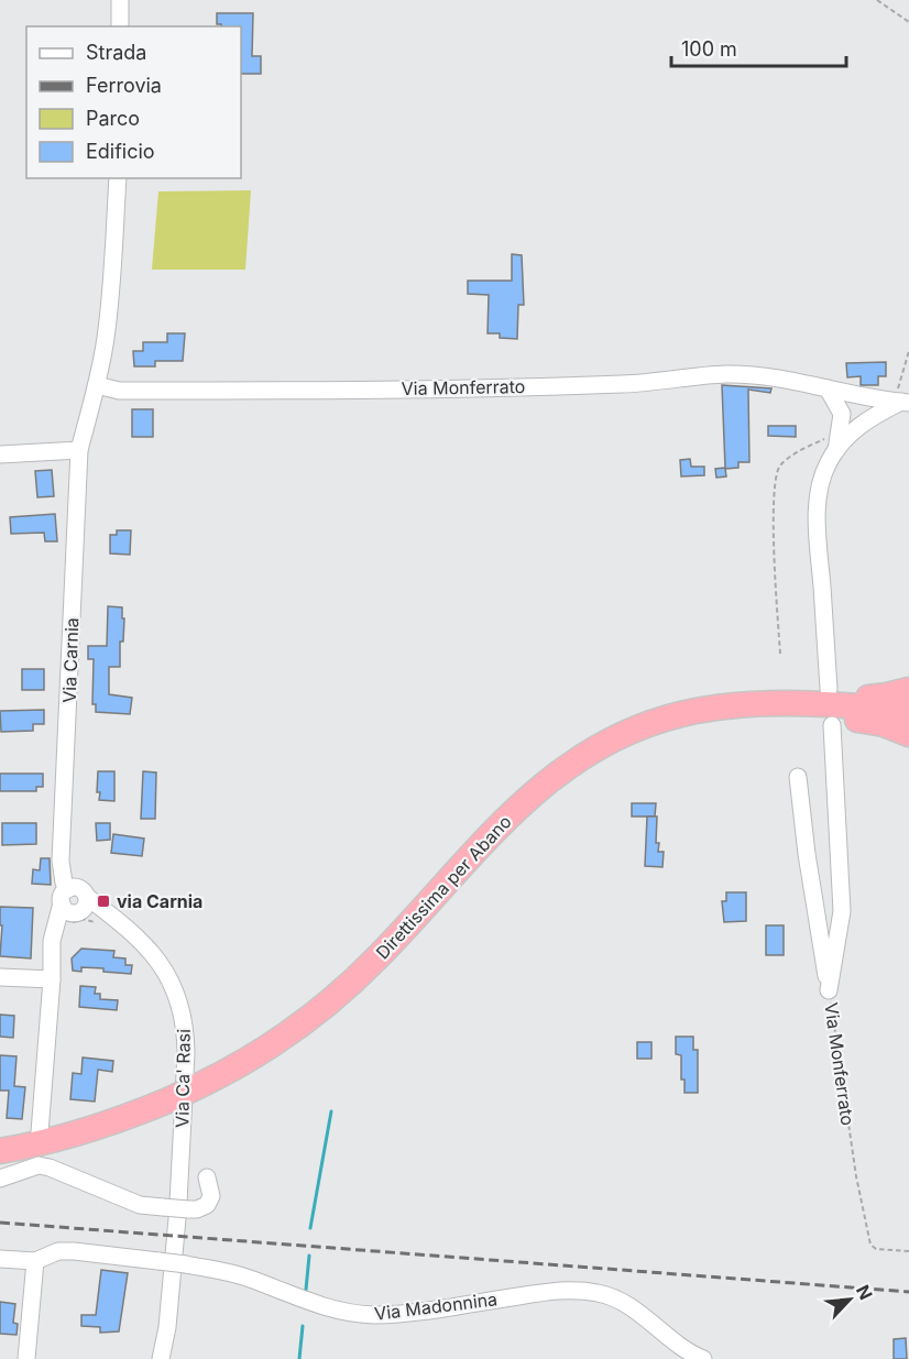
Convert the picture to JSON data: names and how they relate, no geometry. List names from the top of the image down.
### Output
{
  "streets": {
    "highway": ["Direttissima per Abano"],
    "street": [
      "Via Monferrato",
      "Via Carnia",
      "Via Ca' Rasi",
      "Via Madonnina"
    ]
  },
  "crossings": [
    ["Via Monferrato", "Via Carnia"],
    ["Via Carnia", "Via Ca' Rasi"]
  ],
  "places": {
    "transit": ["via Carnia"]
  },
  "legend": [
    "Strada",
    "Ferrovia",
    "Parco",
    "Edificio"
  ],
  "scale_bar": "100 m",
  "north": "top right"
}
